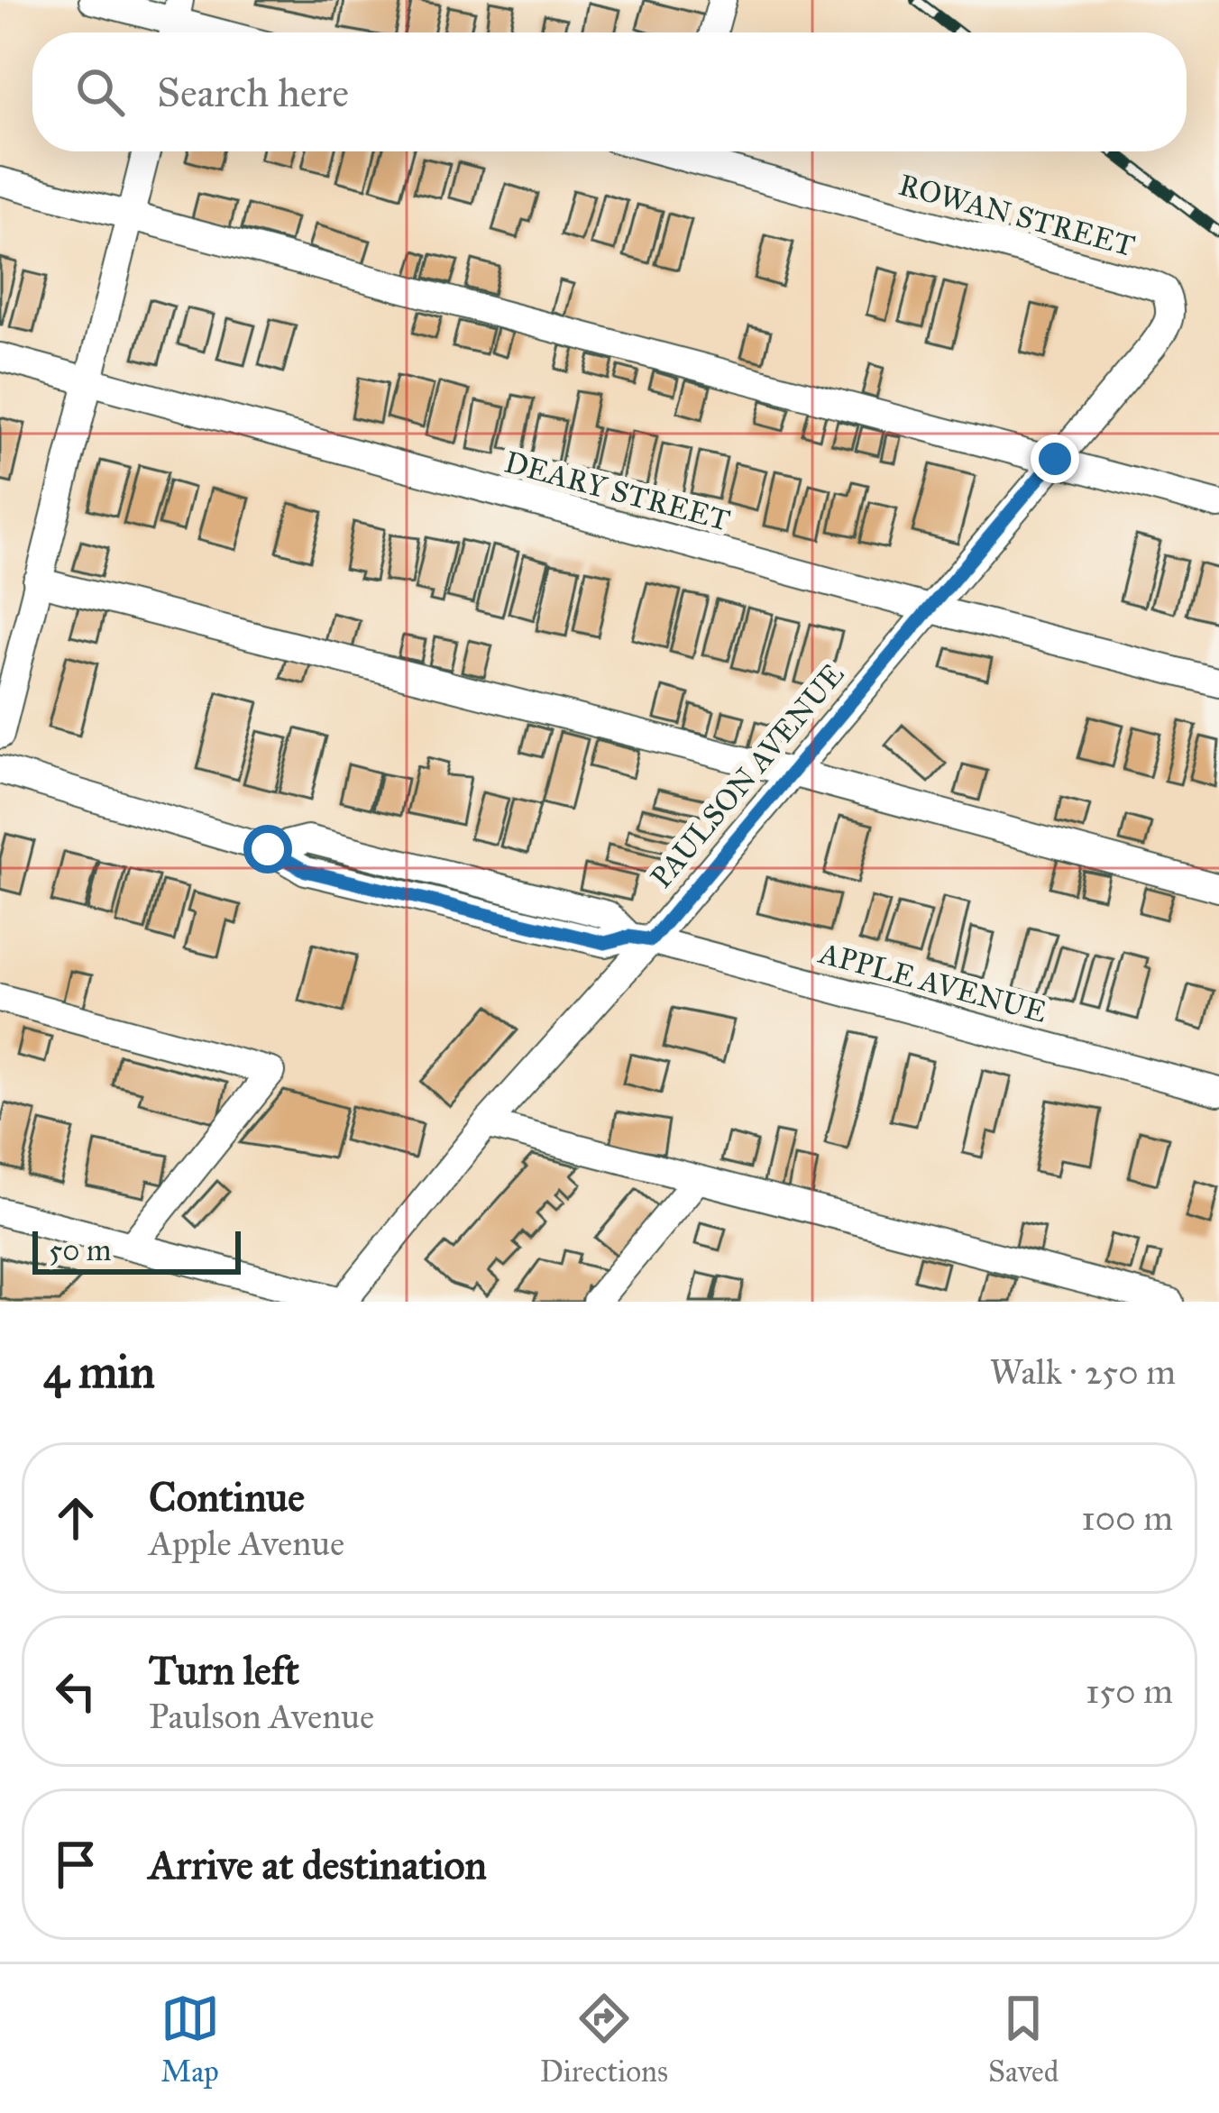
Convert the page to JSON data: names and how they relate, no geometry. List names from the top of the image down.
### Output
{
  "streets": {
    "street": [
      "ROWAN STREET",
      "DEARY STREET",
      "PAULSON AVENUE",
      "APPLE AVENUE"
    ]
  },
  "crossings": [
    ["ROWAN STREET", "PAULSON AVENUE"],
    ["DEARY STREET", "PAULSON AVENUE"],
    ["PAULSON AVENUE", "APPLE AVENUE"]
  ],
  "scale_bar": "50 m",
  "page": {
    "search": "Search here",
    "scale": "50 m",
    "heading": ["4 min", "Walk · 250 m"],
    "list": [
      ["Continue", "Apple Avenue", "100 m"],
      ["Turn left", "Paulson Avenue", "150 m"],
      "Arrive at destination"
    ],
    "nav": ["Map", "Directions", "Saved"]
  }
}
